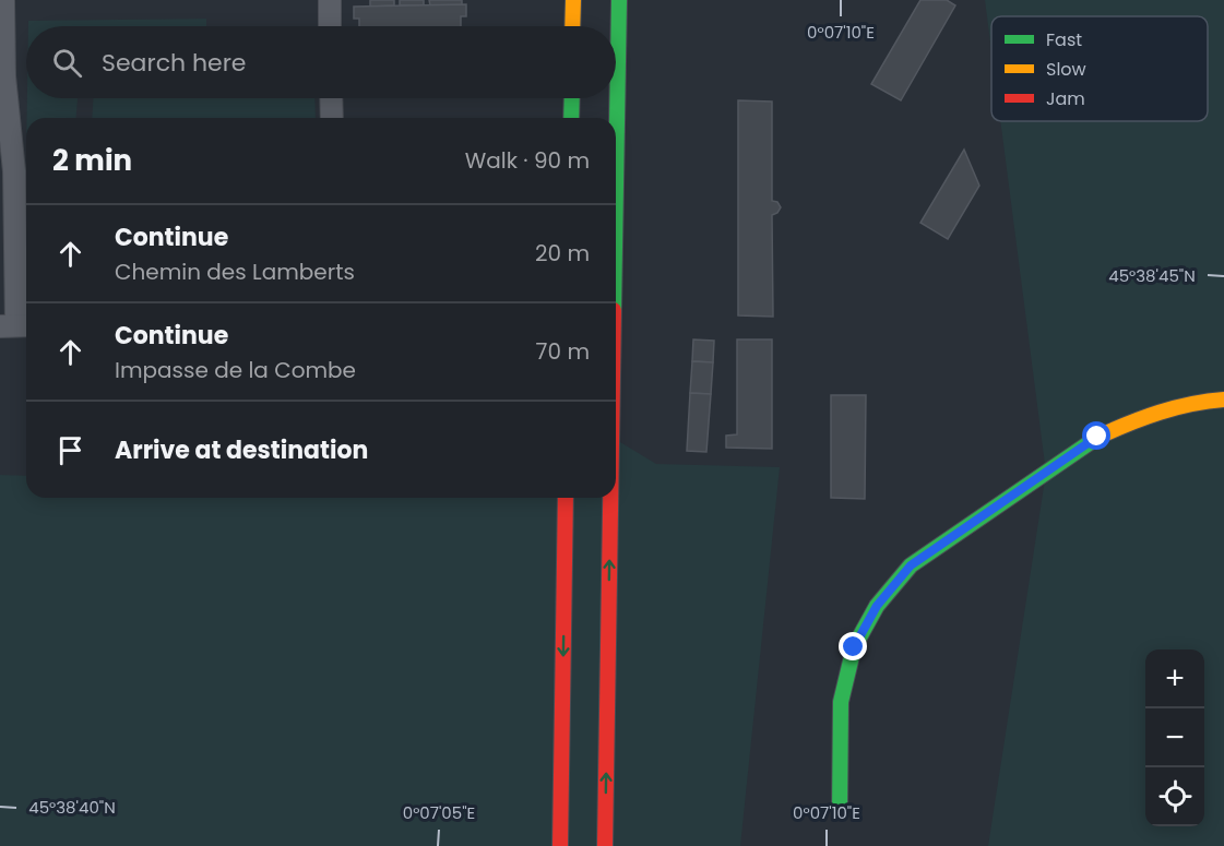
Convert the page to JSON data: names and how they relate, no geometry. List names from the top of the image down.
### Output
{
  "legend": ["Fast", "Slow", "Jam"],
  "page": {
    "search": "Search here",
    "heading": ["2 min", "Walk · 90 m"],
    "list": [
      ["Continue", "Chemin des Lamberts", "20 m"],
      ["Continue", "Impasse de la Combe", "70 m"],
      "Arrive at destination"
    ],
    "map_buttons": ["+", "−"]
  },
  "coordinates": [
    "0°07'10\"E",
    "45°38'45\"N",
    "45°38'40\"N",
    "0°07'05\"E"
  ]
}
